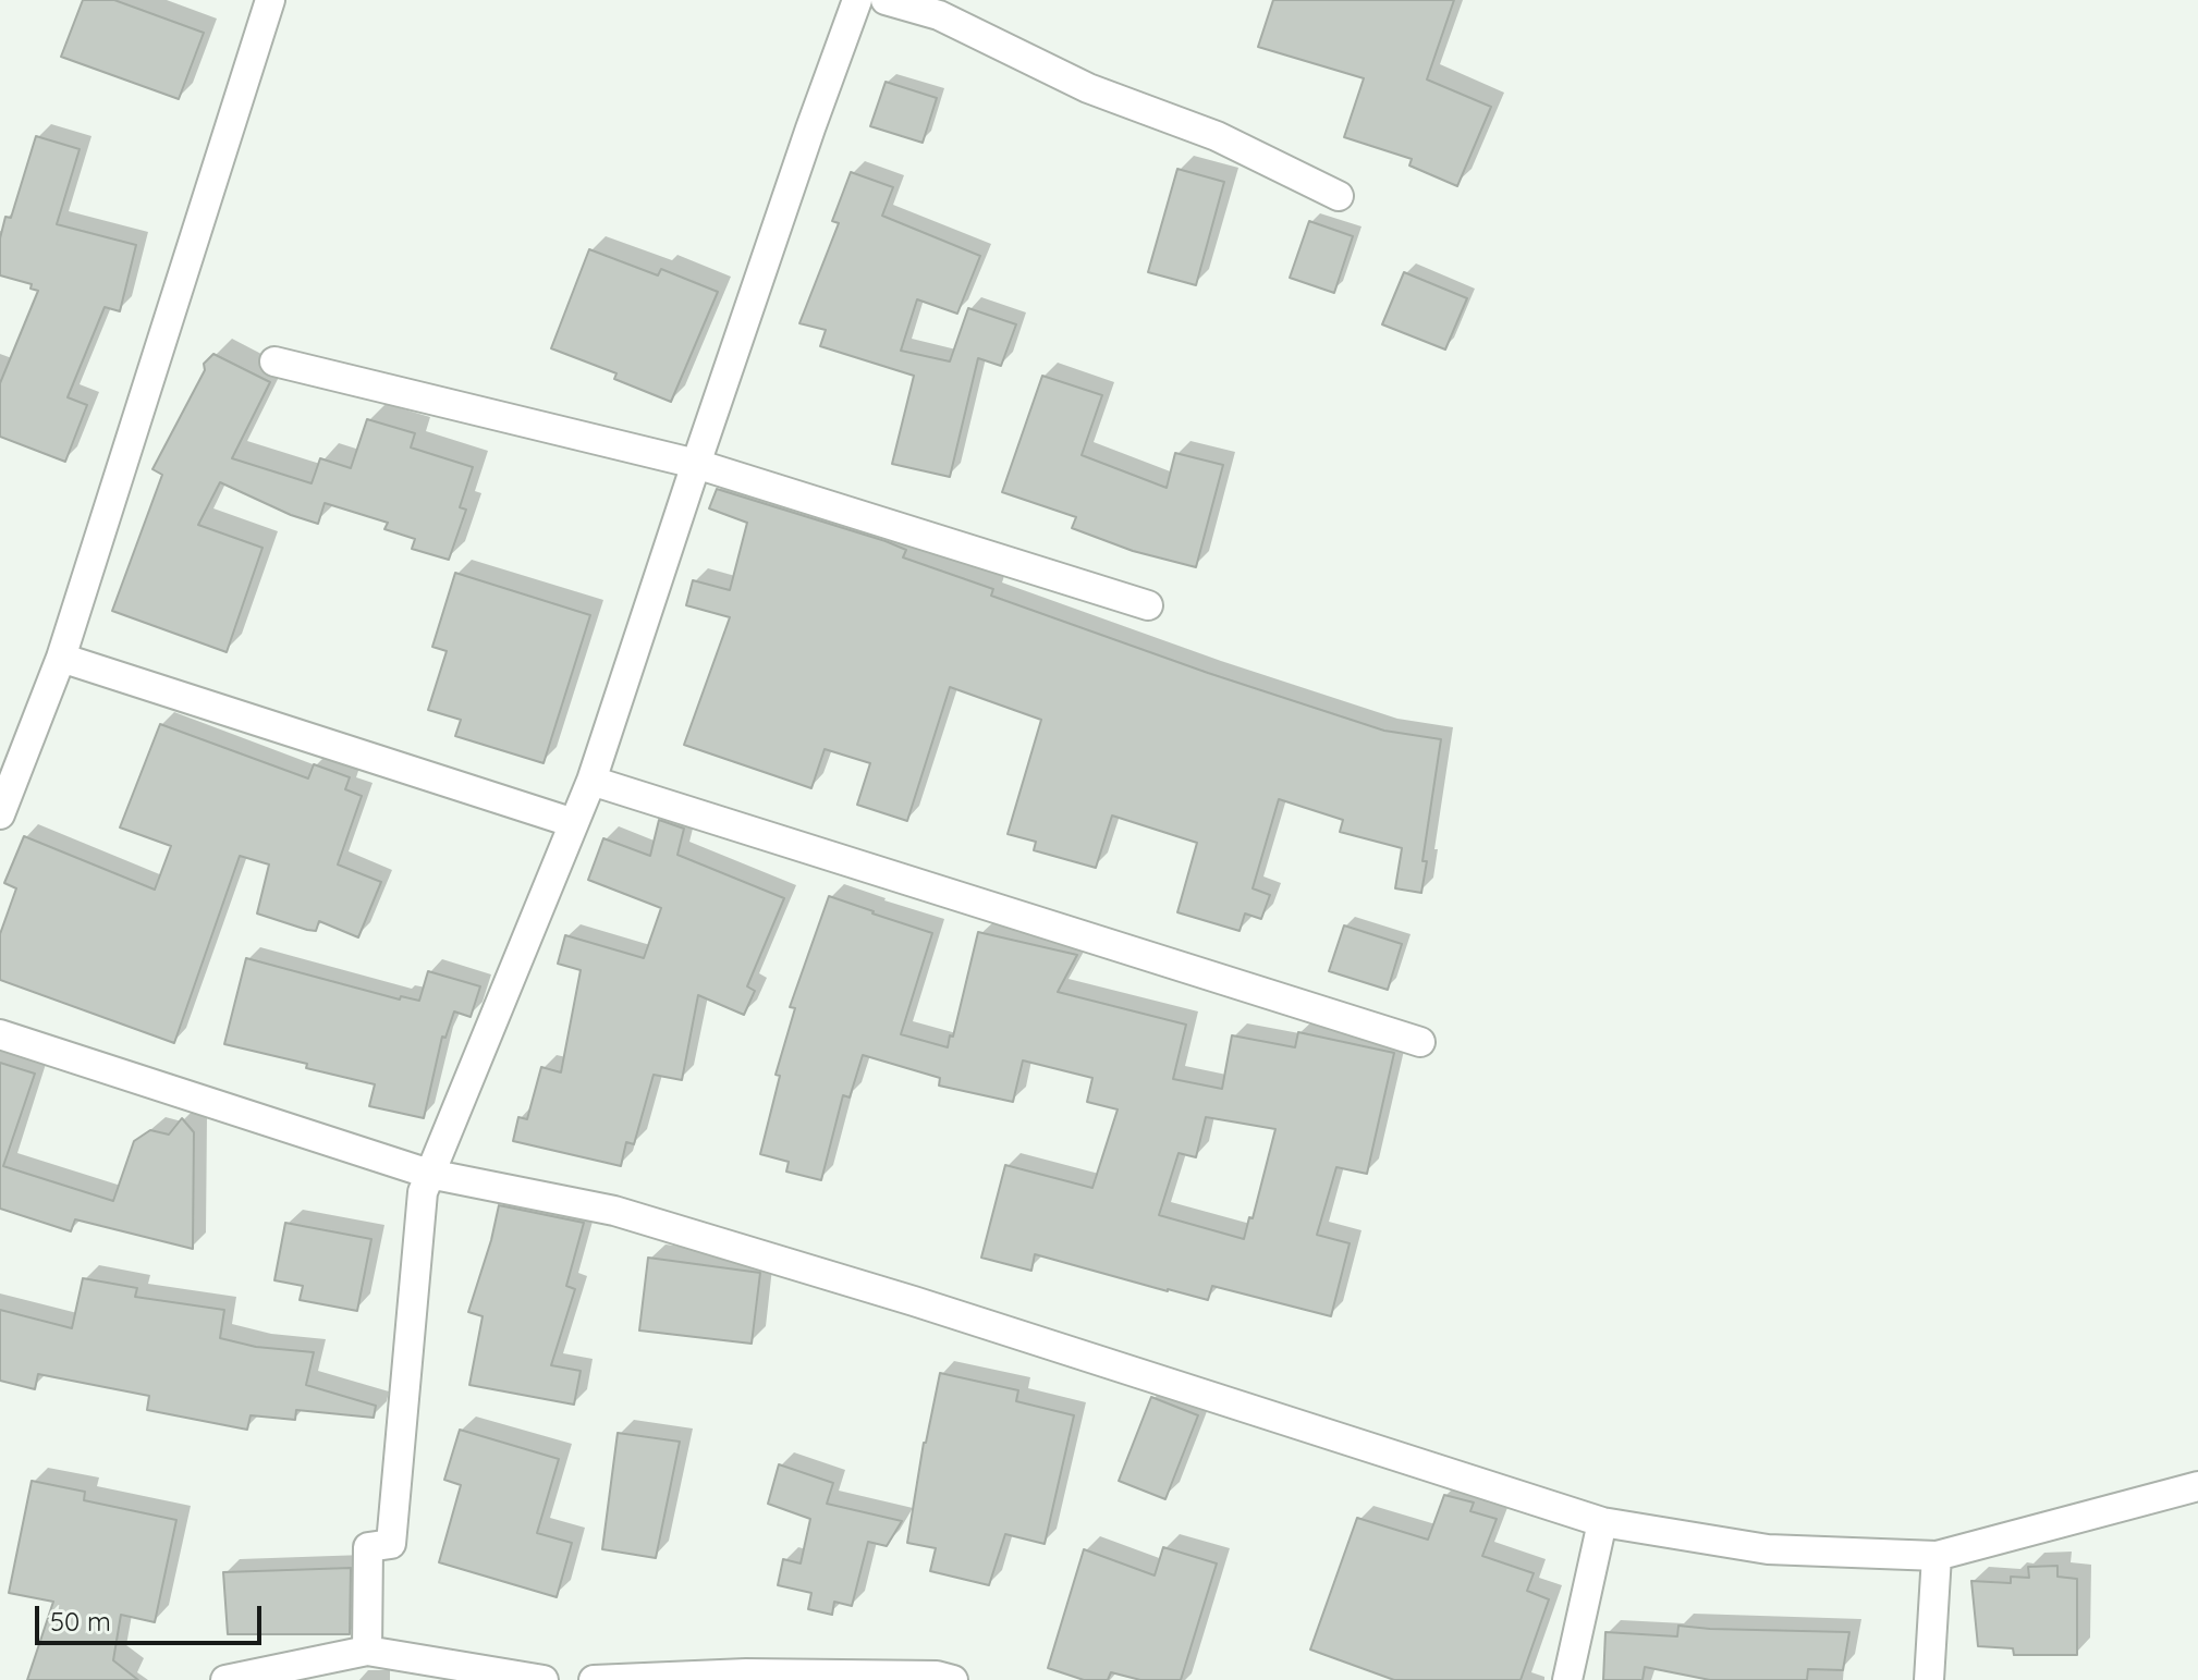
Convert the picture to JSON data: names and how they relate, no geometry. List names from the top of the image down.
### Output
{
  "scale_bar": "50 m"
}
